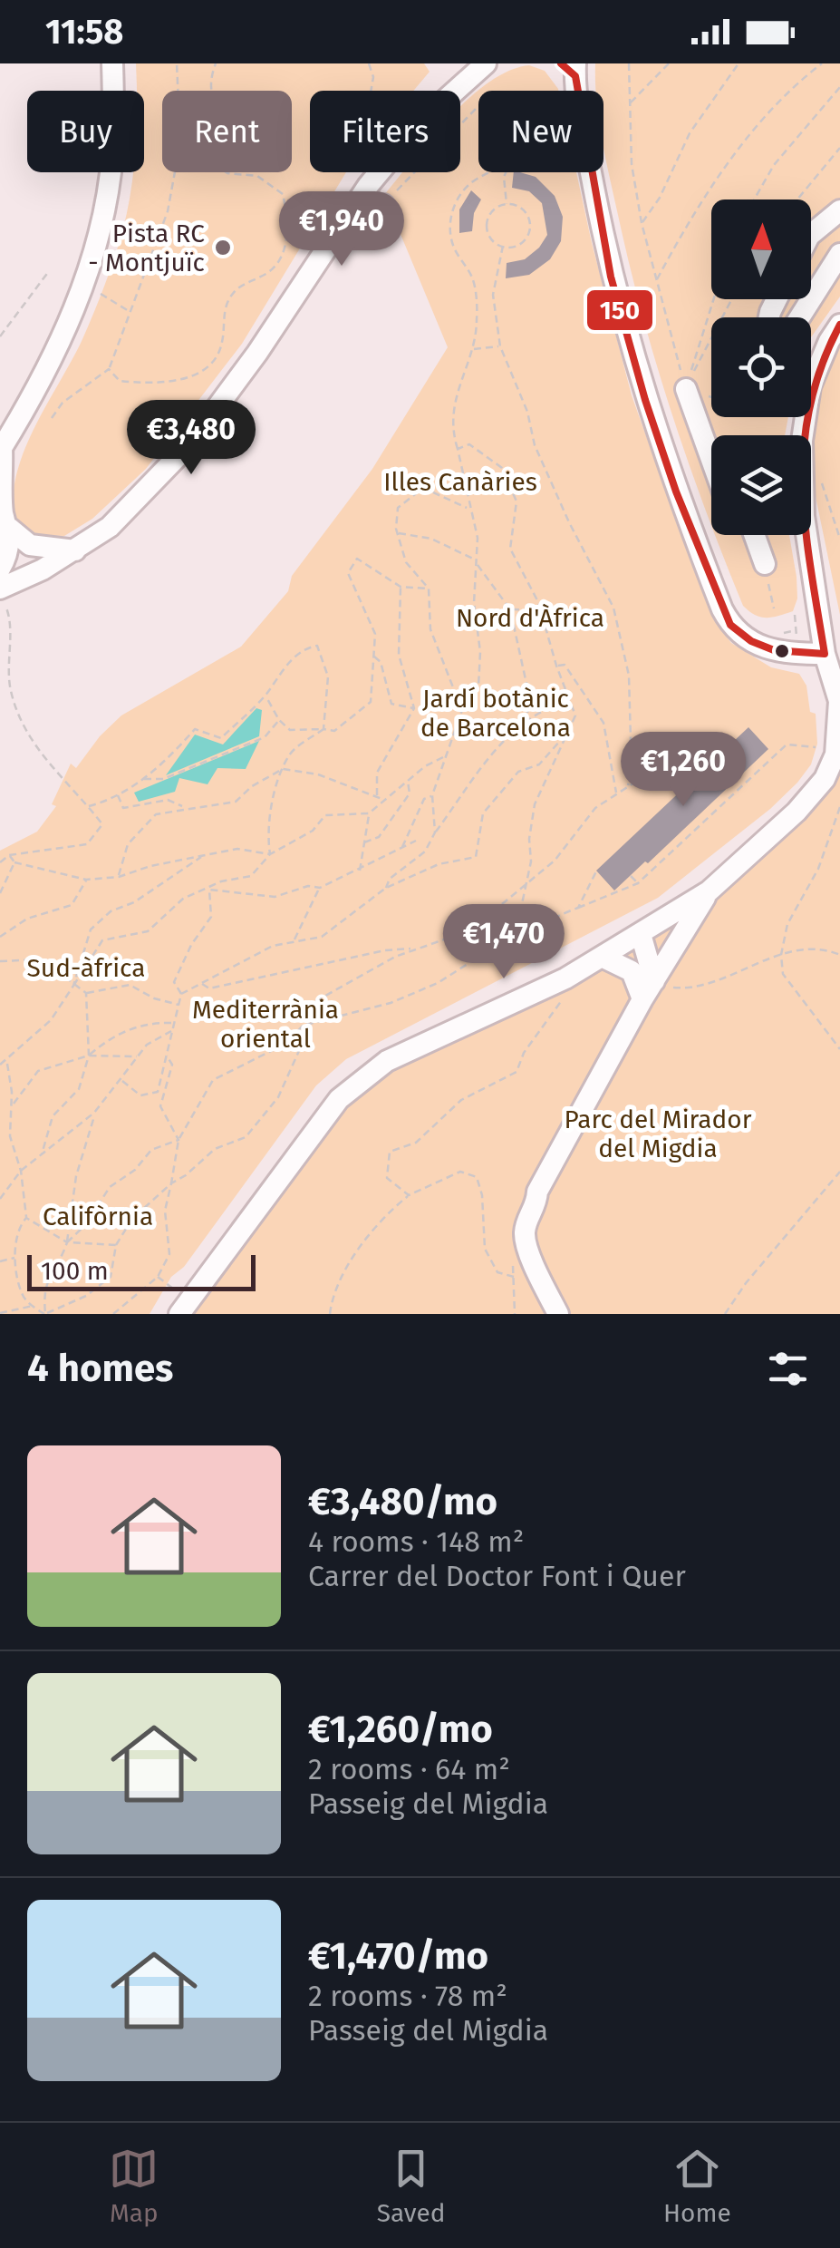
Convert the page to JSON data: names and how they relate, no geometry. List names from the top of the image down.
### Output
{
  "parks": [
    "Illes Canàries",
    "Nord d'Àfrica",
    "Jardí botànic de Barcelona",
    "Sud-àfrica",
    "Mediterrània oriental",
    "Parc del Mirador del Migdia",
    "Califòrnia"
  ],
  "places": ["Pista RC - Montjuïc"],
  "lines": ["transit line 150"],
  "scale_bar": "100 m",
  "north": "top",
  "page": {
    "status": "11:58",
    "chip": [
      "Buy",
      "Rent",
      "Filters",
      "New"
    ],
    "price": [
      "€1,940",
      "€3,480",
      "€1,260",
      "€1,470"
    ],
    "scale": "100 m",
    "heading": "4 homes",
    "list": [
      {
        "name": "€3,480/mo",
        "note": "4 rooms · 148 m² · Carrer del Doctor Font i Quer"
      },
      {
        "name": "€1,260/mo",
        "note": "2 rooms · 64 m² · Passeig del Migdia"
      },
      {
        "name": "€1,470/mo",
        "note": "2 rooms · 78 m² · Passeig del Migdia"
      }
    ],
    "tabs": ["Map", "Saved", "Home"]
  }
}
